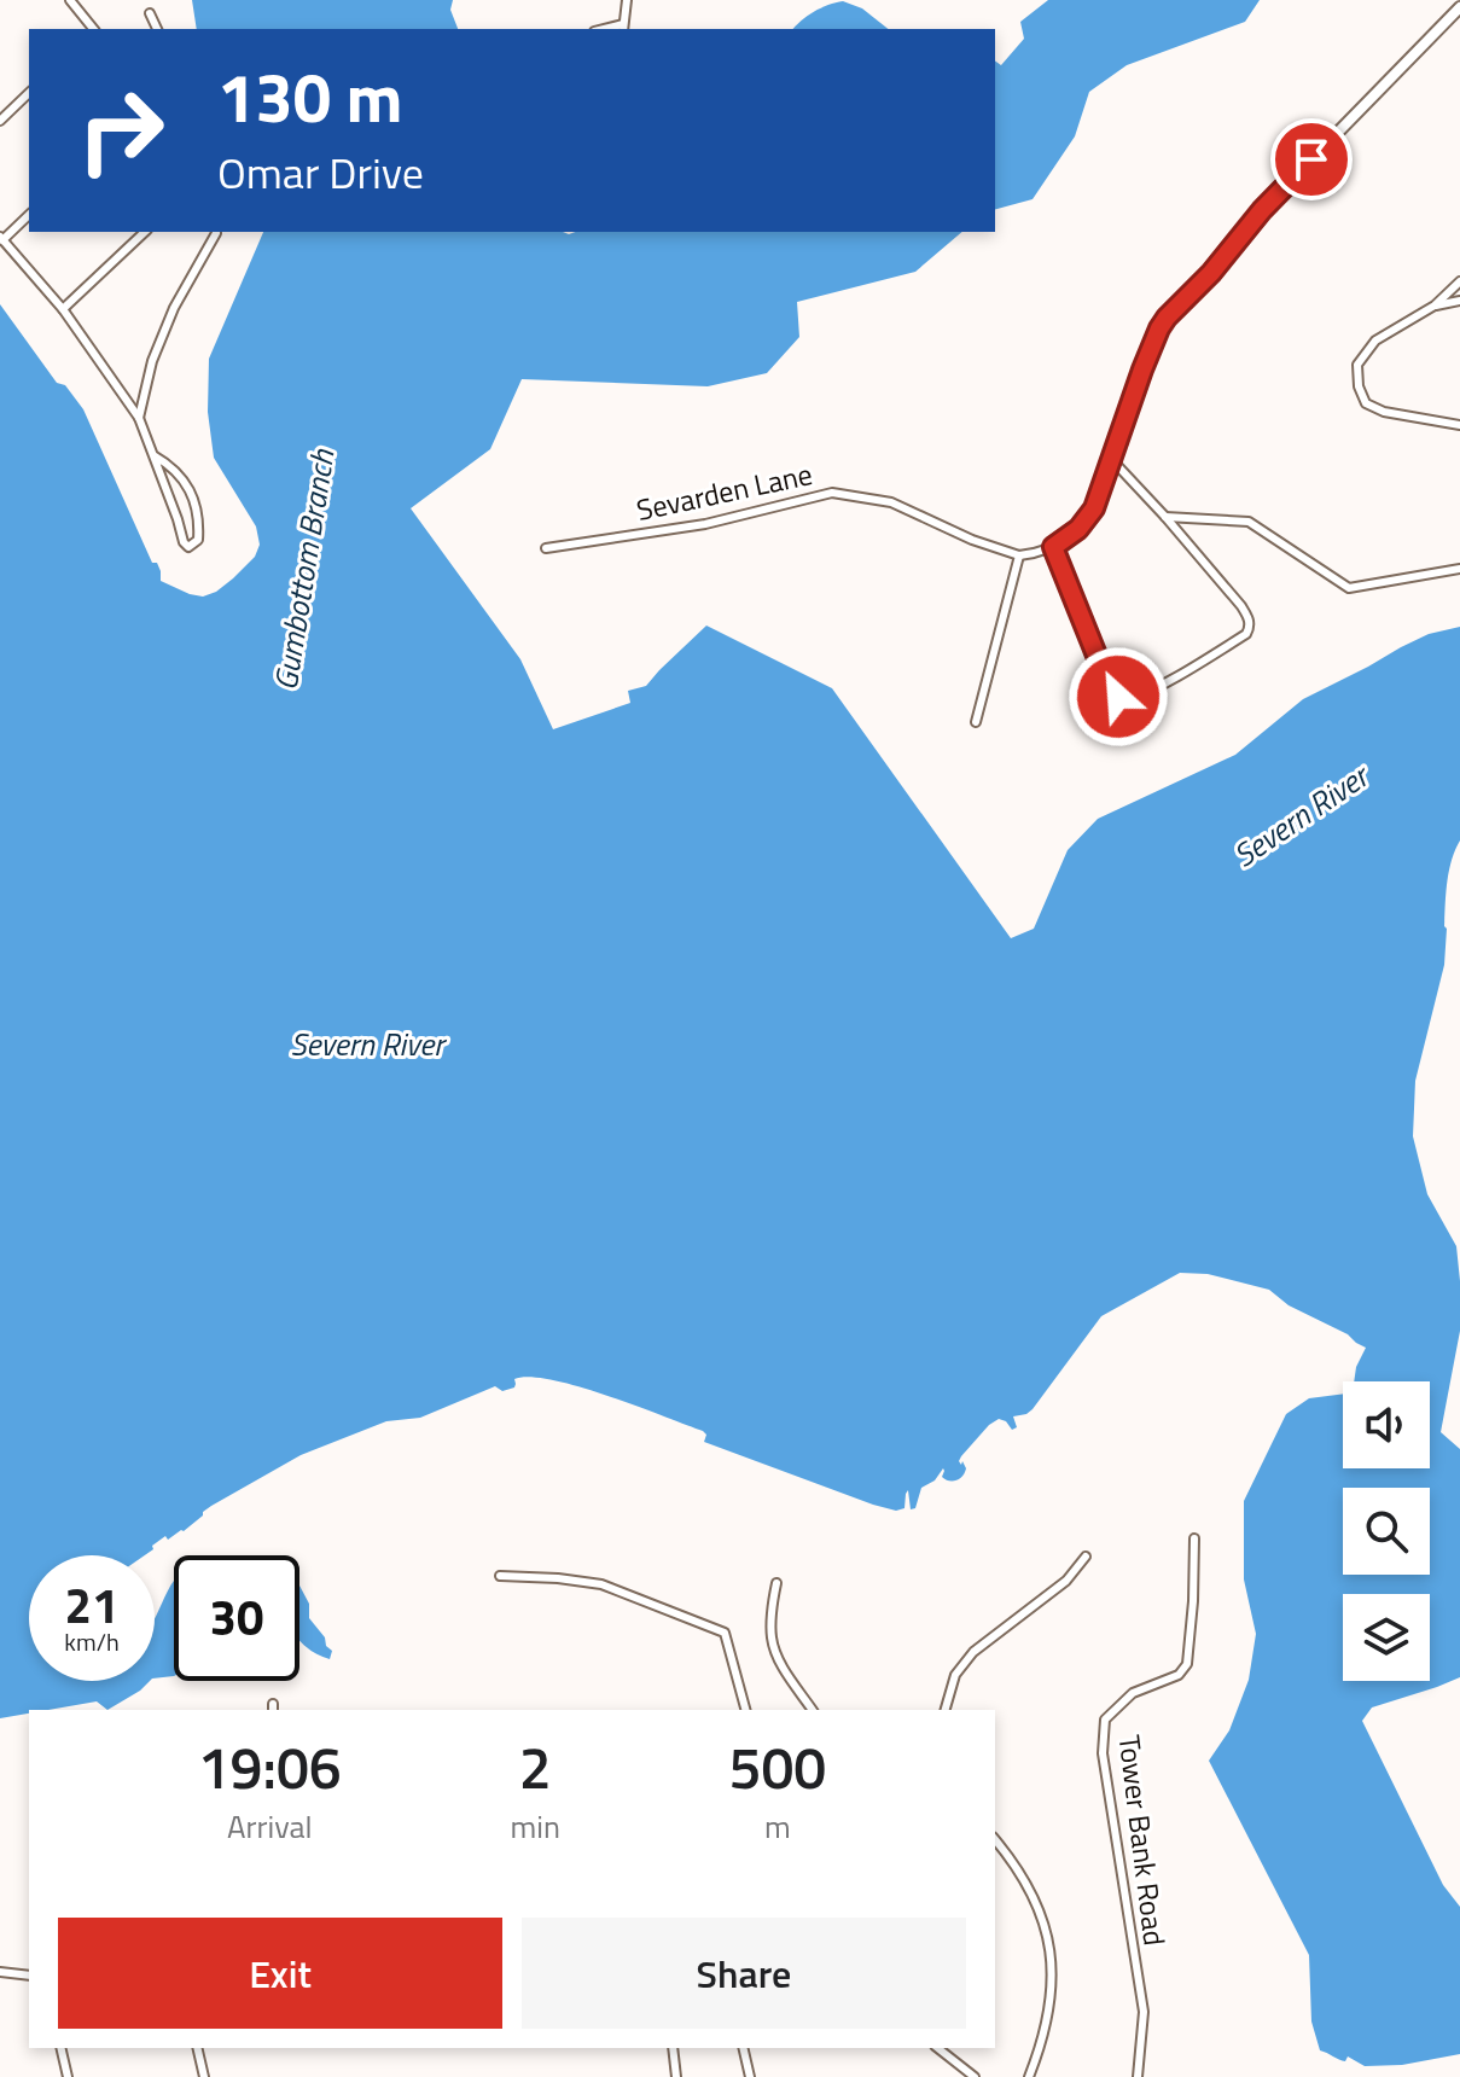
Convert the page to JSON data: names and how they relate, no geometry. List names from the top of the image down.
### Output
{
  "streets": {
    "street": ["Sevarden Lane", "Tower Bank Road"]
  },
  "water": ["Gumbottom Branch", "Severn River"],
  "page": {
    "turn": ["130 m", "Omar Drive"],
    "speed": "21 km/h",
    "limit": "30",
    "eta": [
      "19:06",
      "Arrival",
      "2",
      "min",
      "500",
      "m"
    ],
    "buttons": ["Exit", "Share"]
  }
}
